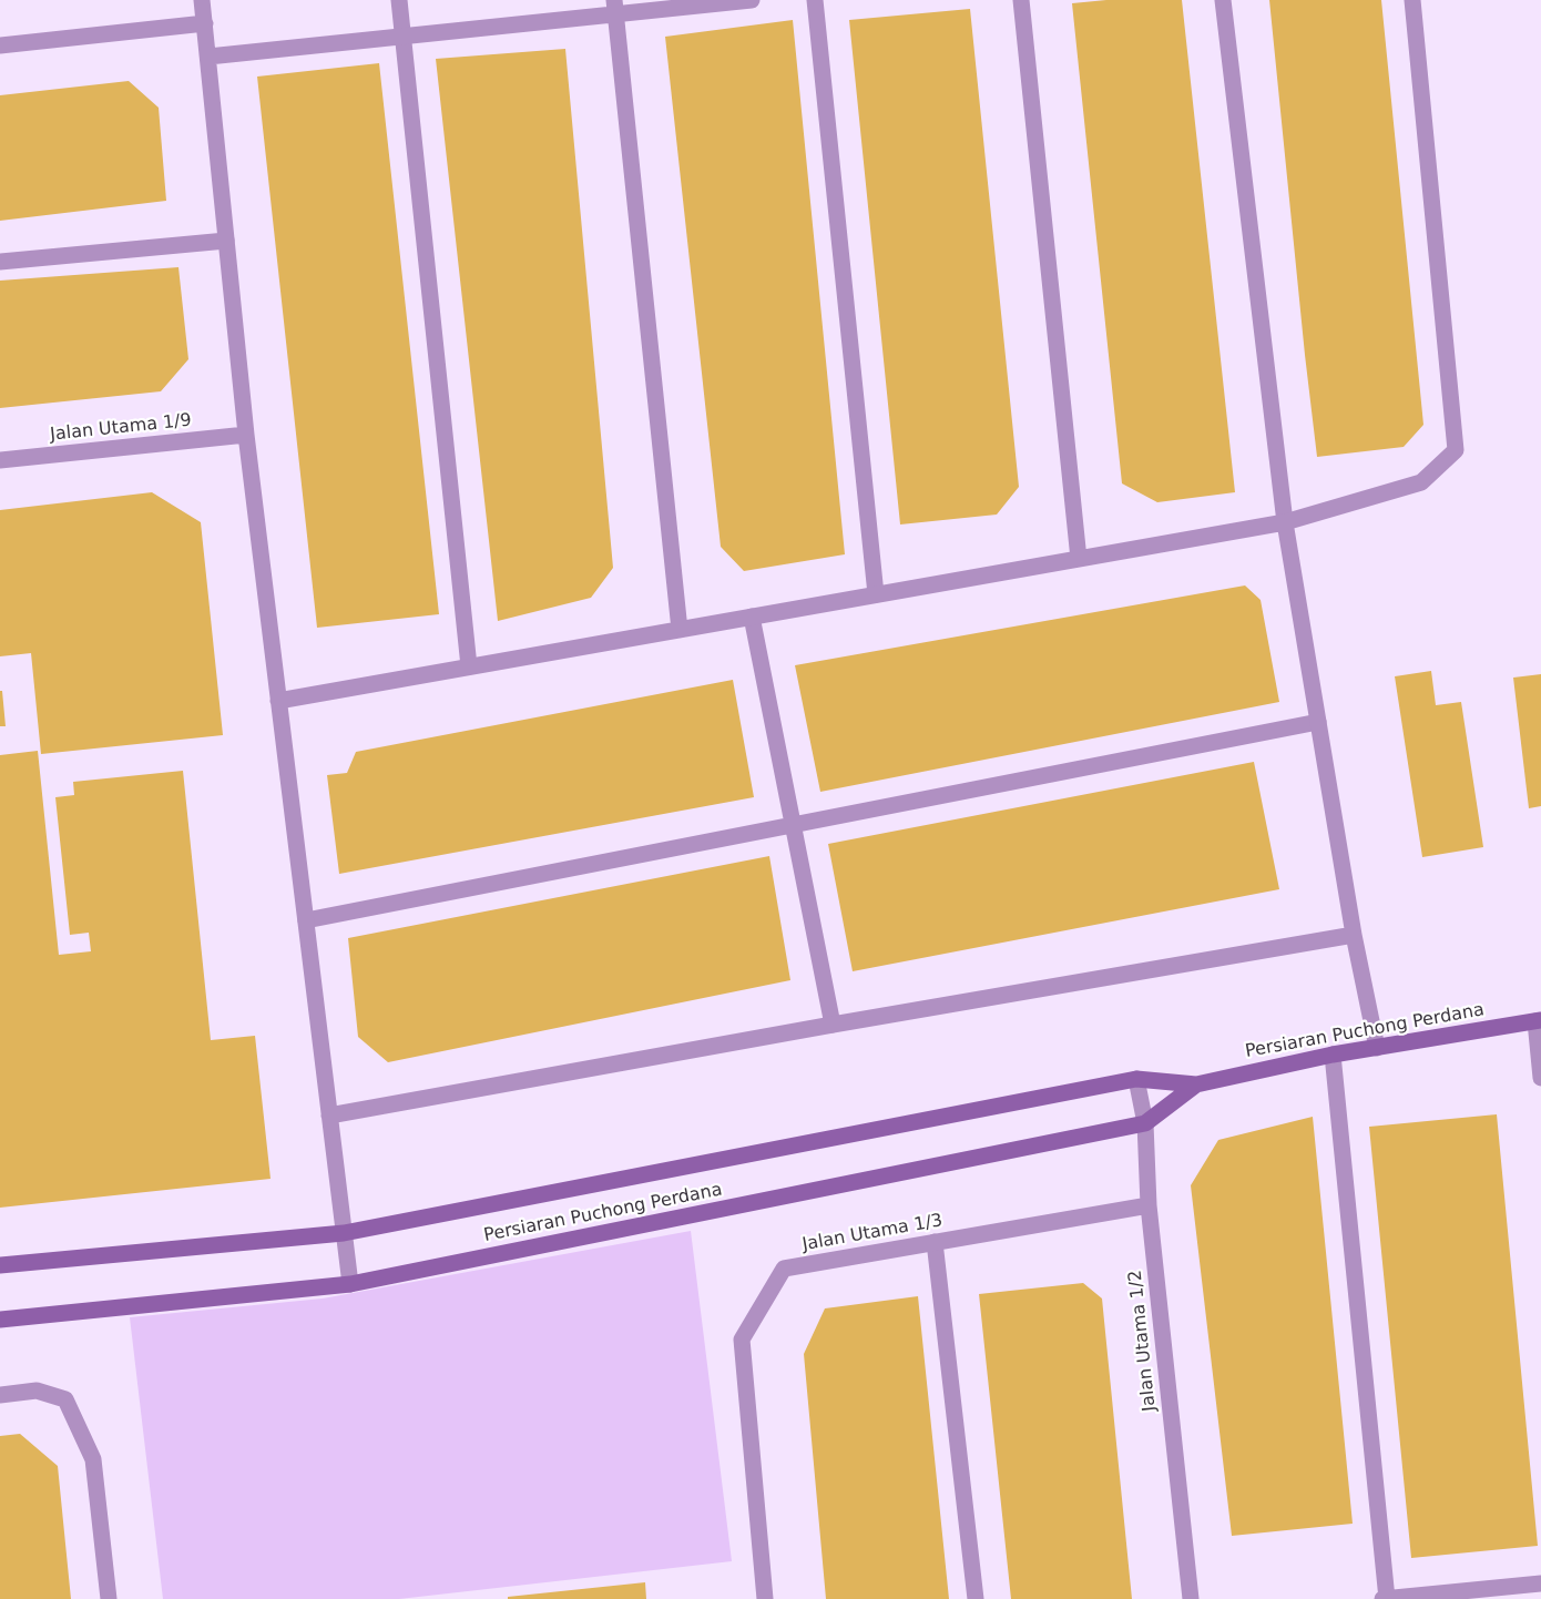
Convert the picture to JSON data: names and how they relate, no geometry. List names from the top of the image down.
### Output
{
  "streets": {
    "street": [
      "Jalan Utama 1/9",
      "Persiaran Puchong Perdana",
      "Jalan Utama 1/3",
      "Jalan Utama 1/2"
    ]
  },
  "crossings": [
    ["Persiaran Puchong Perdana", "Jalan Utama 1/2"],
    ["Jalan Utama 1/3", "Jalan Utama 1/2"]
  ]
}
